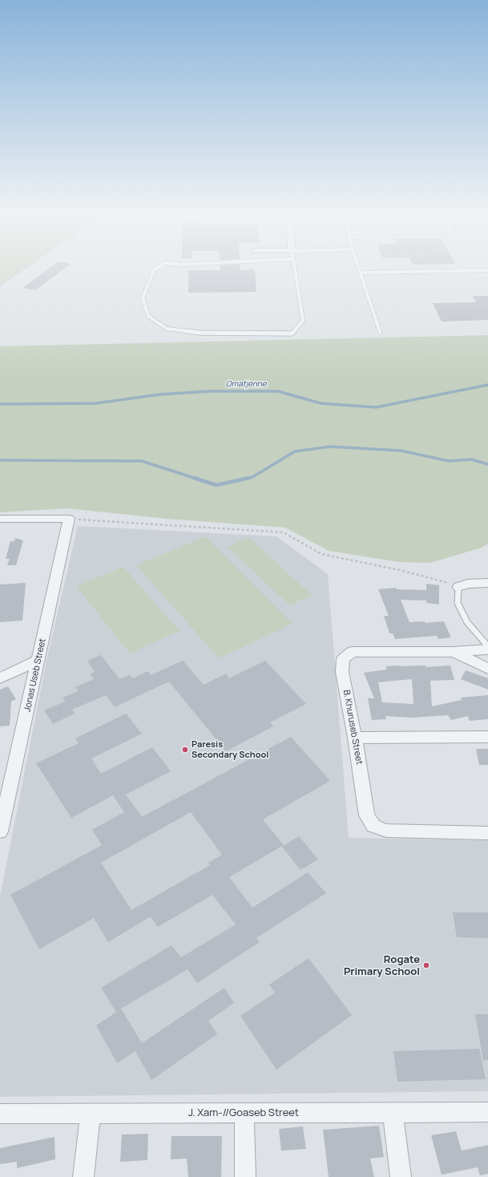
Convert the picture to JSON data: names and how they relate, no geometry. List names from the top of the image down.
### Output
{
  "streets": {
    "street": ["Jonas Useb Street", "B. Khuruseb Street", "J. Xam-//Goaseb Street"]
  },
  "water": ["Omatjenne"],
  "places": ["Paresis Secondary School", "Rogate Primary School"]
}
